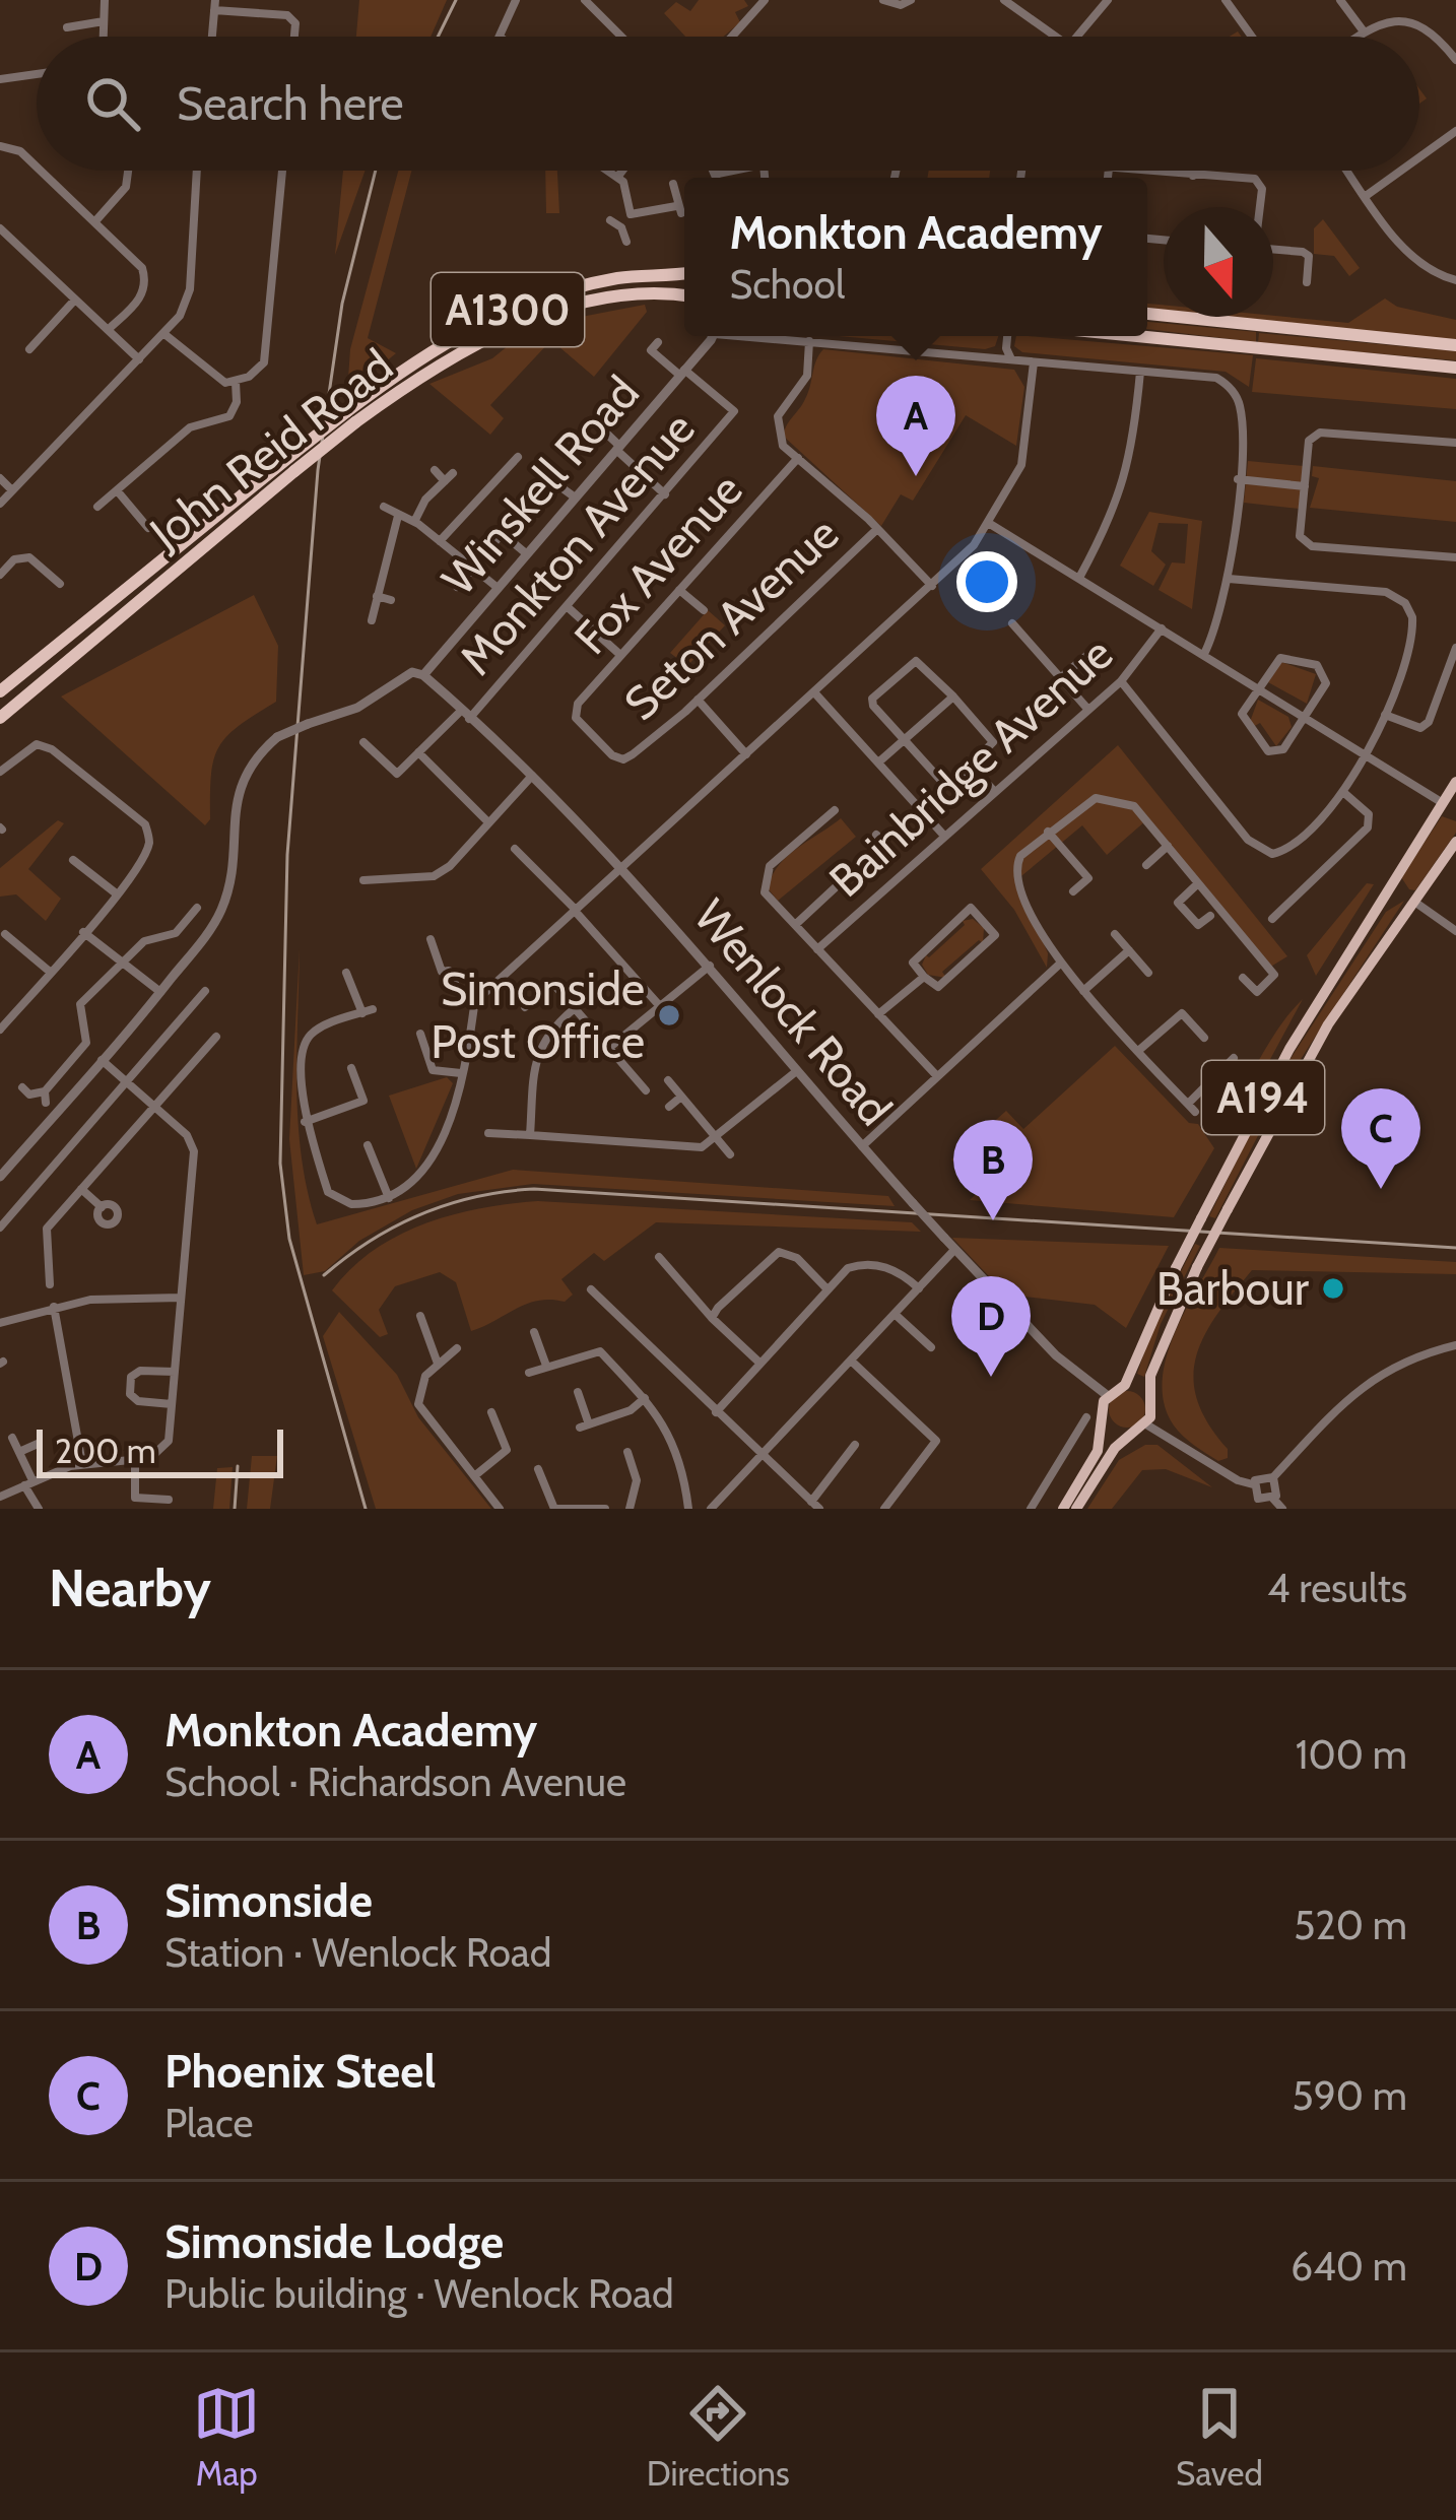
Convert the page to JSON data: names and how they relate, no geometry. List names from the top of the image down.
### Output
{
  "streets": {
    "highway": ["A1300", "John Reid Road"],
    "main road": ["A194"],
    "street": [
      "Winskell Road",
      "Monkton Avenue",
      "Fox Avenue",
      "Seton Avenue",
      "Bainbridge Avenue",
      "Wenlock Road"
    ]
  },
  "crossings": [
    ["Winskell Road", "Monkton Avenue"],
    ["Winskell Road", "Wenlock Road"],
    ["Monkton Avenue", "Wenlock Road"],
    ["Fox Avenue", "Seton Avenue"],
    ["Wenlock Road", "A194"]
  ],
  "places": ["Simonside Post Office", "Barbour"],
  "scale_bar": "200 m",
  "north": "bottom",
  "page": {
    "search": "Search here",
    "popup": ["Monkton Academy", "School"],
    "pins": [
      "A",
      "C",
      "B",
      "D"
    ],
    "scale": "200 m",
    "heading": ["Nearby", "4 results"],
    "list": [
      {
        "mark": "A",
        "name": "Monkton Academy",
        "note": "School · Richardson Avenue",
        "value": "100 m"
      },
      {
        "mark": "B",
        "name": "Simonside",
        "note": "Station · Wenlock Road",
        "value": "520 m"
      },
      {
        "mark": "C",
        "name": "Phoenix Steel",
        "note": "Place",
        "value": "590 m"
      },
      {
        "mark": "D",
        "name": "Simonside Lodge",
        "note": "Public building · Wenlock Road",
        "value": "640 m"
      }
    ],
    "nav": ["Map", "Directions", "Saved"]
  }
}
